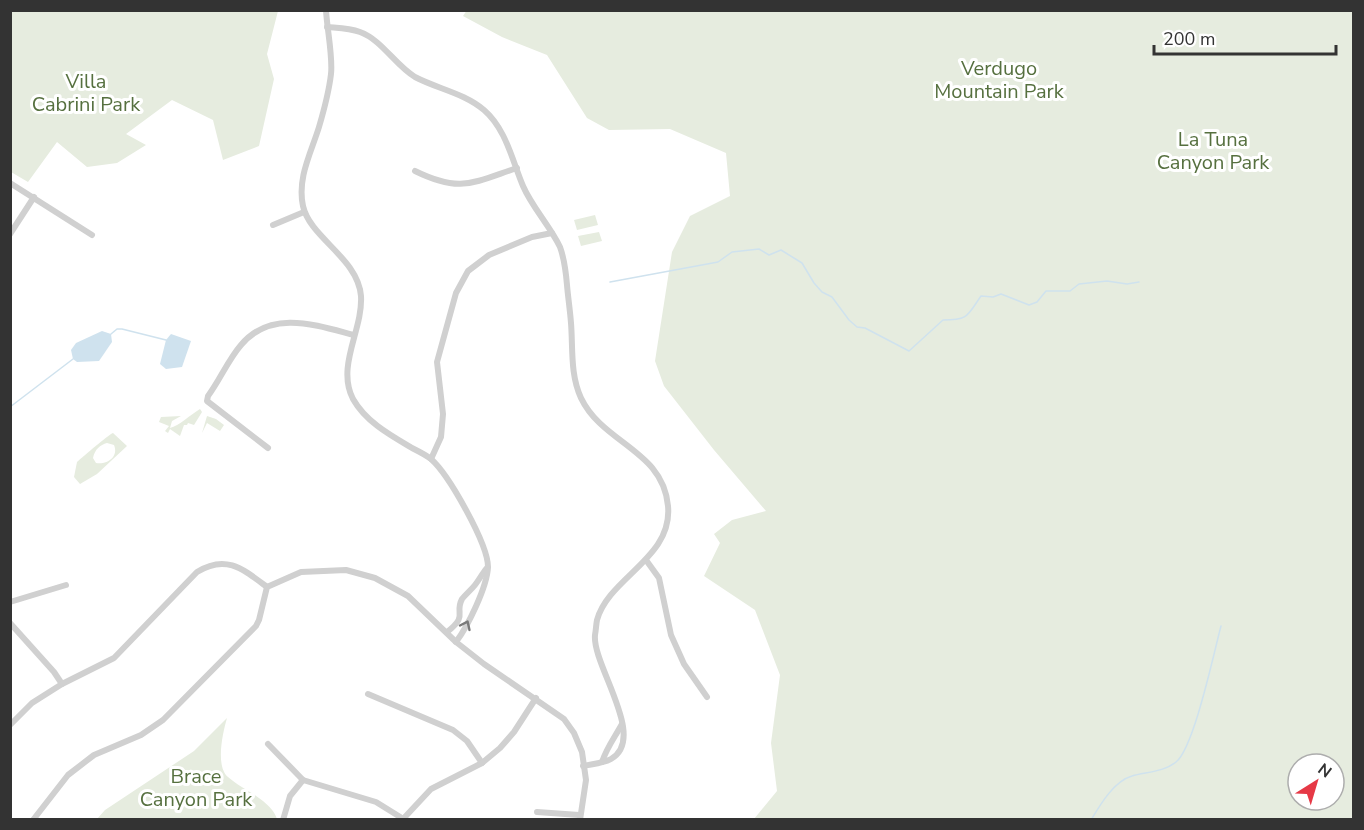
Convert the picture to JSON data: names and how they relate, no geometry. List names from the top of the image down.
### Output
{
  "parks": [
    "Verdugo Mountain Park",
    "Villa Cabrini Park",
    "La Tuna Canyon Park",
    "Brace Canyon Park"
  ],
  "scale_bar": "200 m",
  "north": "top right"
}
